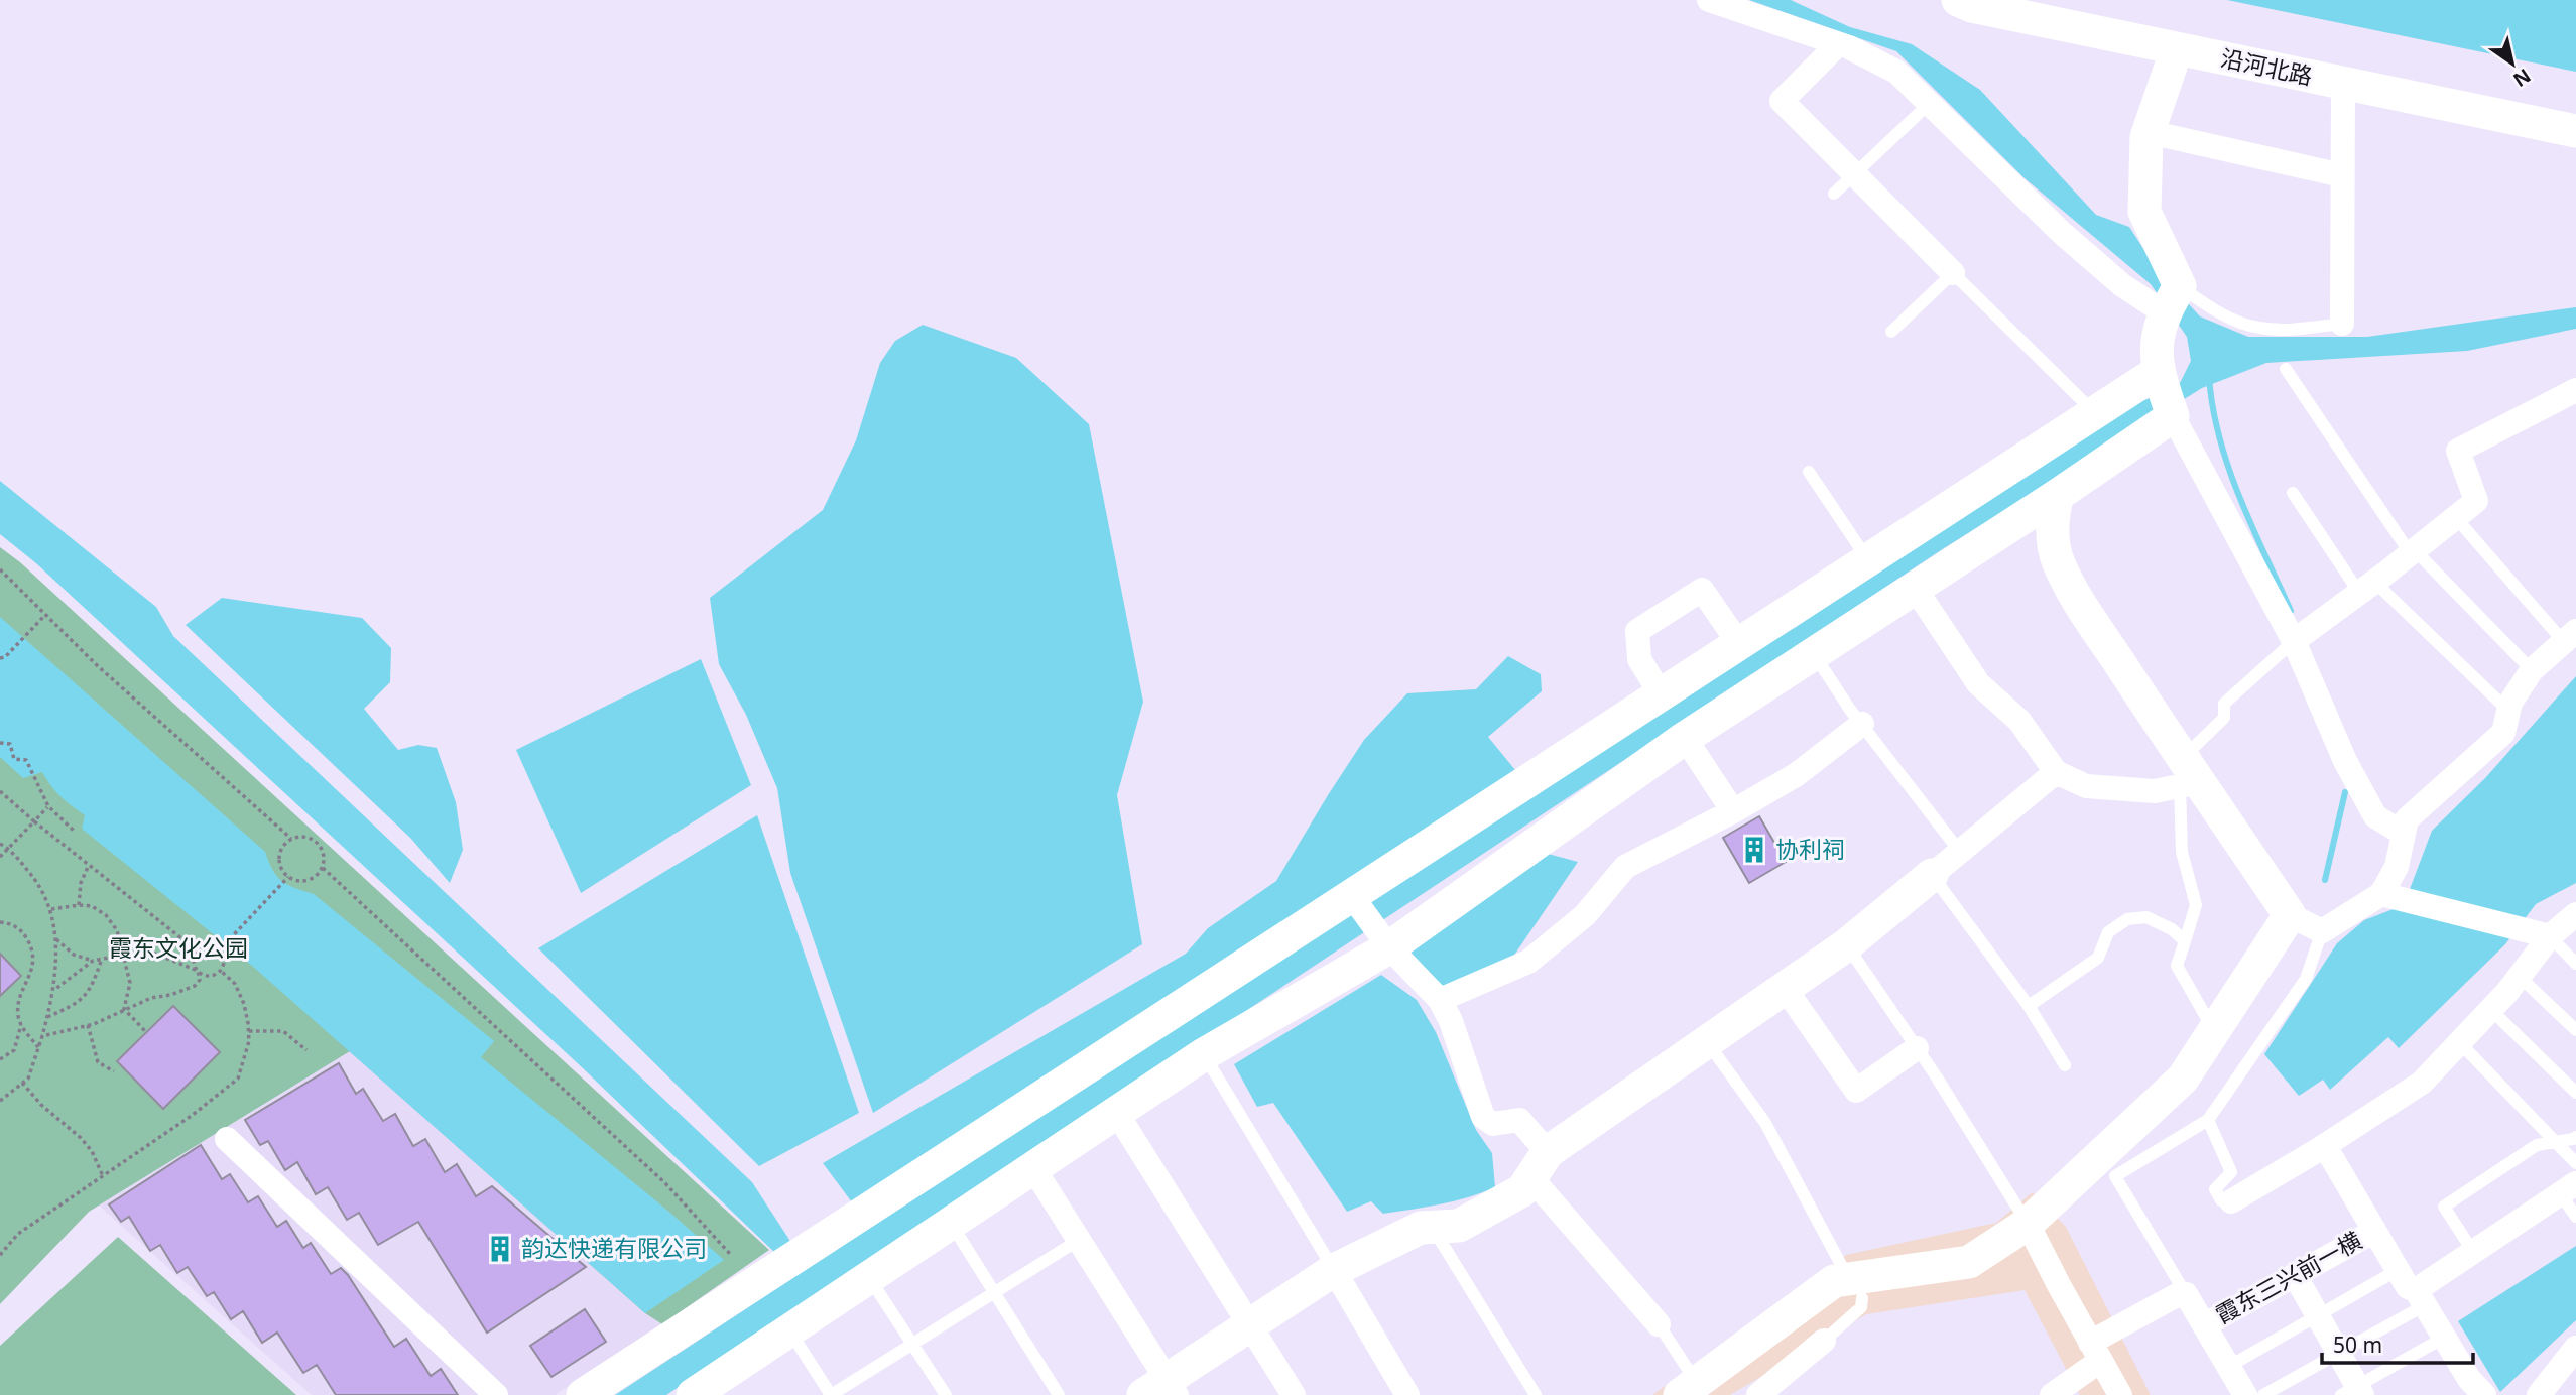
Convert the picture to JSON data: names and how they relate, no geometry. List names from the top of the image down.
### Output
{
  "streets": {
    "street": ["沿河北路", "霞东三兴前一横"]
  },
  "parks": ["霞东文化公园"],
  "places": {
    "building": ["协利祠", "韵达快递有限公司"]
  },
  "scale_bar": "50 m",
  "north": "bottom right"
}
